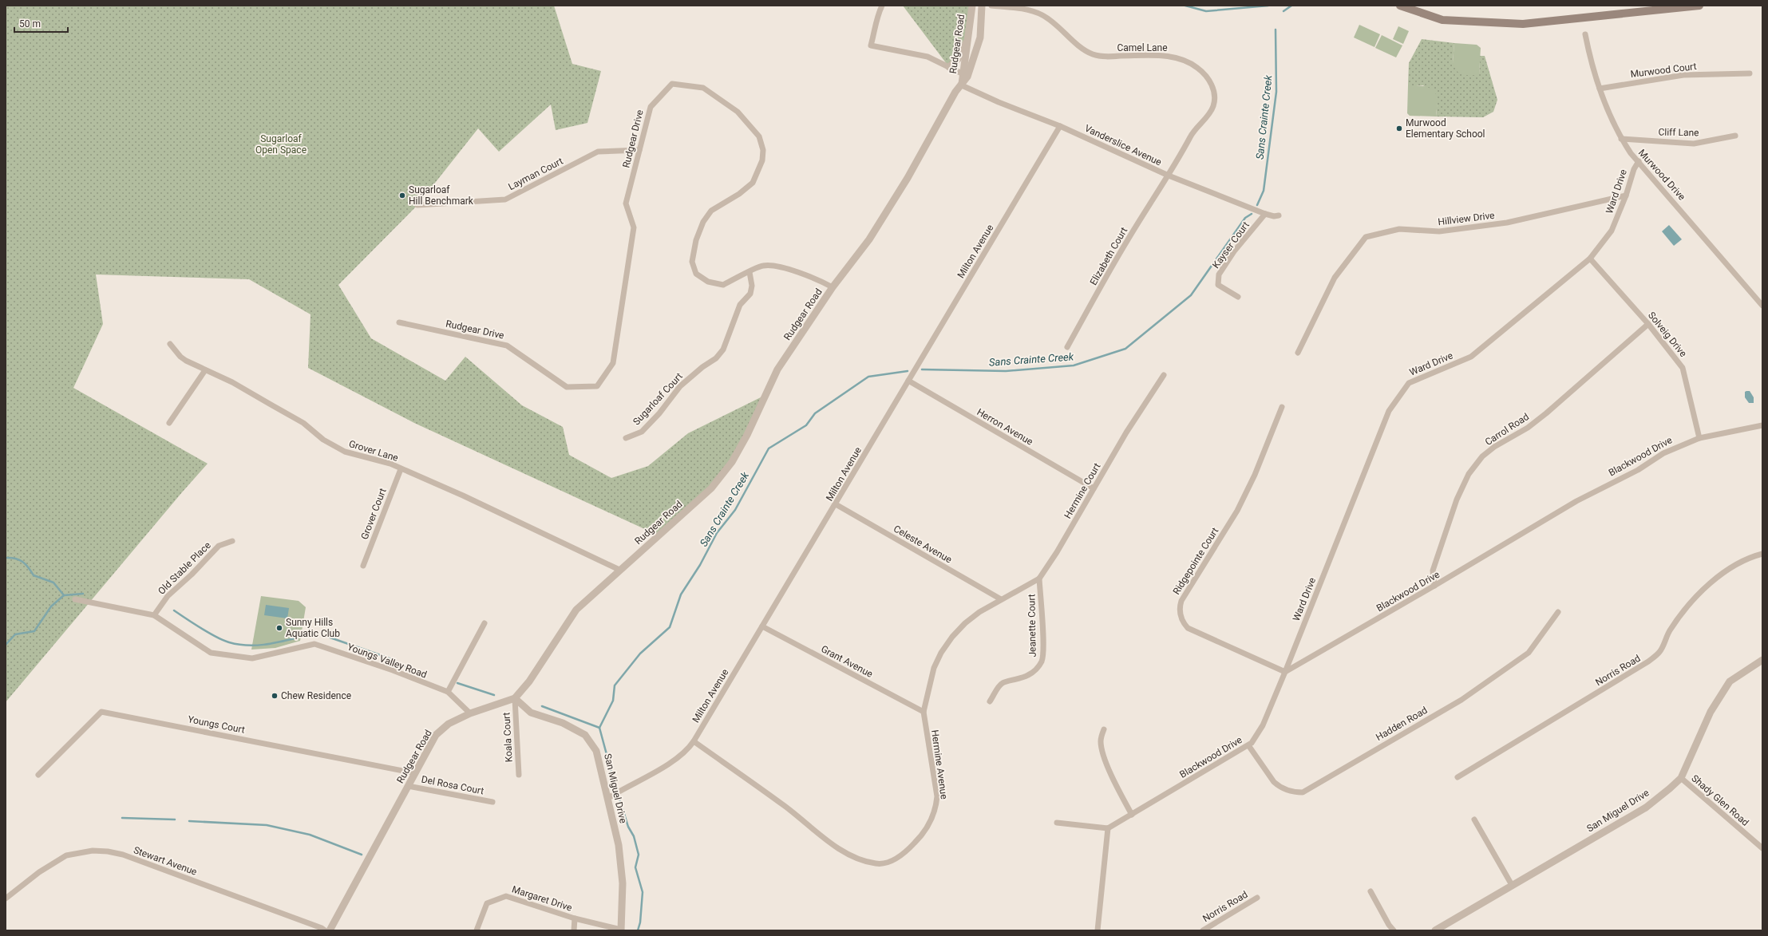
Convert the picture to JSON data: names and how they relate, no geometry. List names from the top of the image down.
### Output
{
  "streets": {
    "street": [
      "Rudgear Road",
      "Camel Lane",
      "Murwood Court",
      "Cliff Lane",
      "Rudgear Drive",
      "Vanderslice Avenue",
      "Layman Court",
      "Murwood Drive",
      "Ward Drive",
      "Hillview Drive",
      "Kayser Court",
      "Milton Avenue",
      "Elizabeth Court",
      "Solveig Drive",
      "Sugarloaf Court",
      "Herron Avenue",
      "Carrol Road",
      "Grover Lane",
      "Blackwood Drive",
      "Hermine Court",
      "Grover Court",
      "Celeste Avenue",
      "Ridgepointe Court",
      "Old Stable Place",
      "Jeanette Court",
      "Youngs Valley Road",
      "Grant Avenue",
      "Norris Road",
      "Hadden Road",
      "Youngs Court",
      "Koala Court",
      "Hermine Avenue",
      "Del Rosa Court",
      "San Miguel Drive",
      "Shady Glen Road",
      "Stewart Avenue",
      "Margaret Drive"
    ]
  },
  "crossings": [
    ["Rudgear Road", "Rudgear Drive"],
    ["Rudgear Road", "Vanderslice Avenue"],
    ["Rudgear Road", "Grover Lane"],
    ["Rudgear Road", "Youngs Valley Road"],
    ["Rudgear Road", "Youngs Court"],
    ["Rudgear Road", "Koala Court"],
    ["Rudgear Road", "Del Rosa Court"],
    ["Rudgear Road", "San Miguel Drive"],
    ["Camel Lane", "Vanderslice Avenue"],
    ["Camel Lane", "Elizabeth Court"],
    ["Murwood Court", "Murwood Drive"],
    ["Cliff Lane", "Murwood Drive"],
    ["Rudgear Drive", "Layman Court"],
    ["Rudgear Drive", "Sugarloaf Court"],
    ["Vanderslice Avenue", "Kayser Court"],
    ["Vanderslice Avenue", "Milton Avenue"],
    ["Vanderslice Avenue", "Elizabeth Court"],
    ["Murwood Drive", "Ward Drive"],
    ["Ward Drive", "Hillview Drive"],
    ["Ward Drive", "Solveig Drive"],
    ["Ward Drive", "Blackwood Drive"],
    ["Ward Drive", "Ridgepointe Court"],
    ["Milton Avenue", "Herron Avenue"],
    ["Milton Avenue", "Celeste Avenue"],
    ["Milton Avenue", "Grant Avenue"],
    ["Milton Avenue", "Hermine Avenue"],
    ["Milton Avenue", "San Miguel Drive"],
    ["Solveig Drive", "Carrol Road"],
    ["Solveig Drive", "Blackwood Drive"],
    ["Herron Avenue", "Hermine Court"],
    ["Carrol Road", "Blackwood Drive"],
    ["Grover Lane", "Grover Court"],
    ["Blackwood Drive", "Ridgepointe Court"],
    ["Blackwood Drive", "Hadden Road"],
    ["Hermine Court", "Celeste Avenue"],
    ["Hermine Court", "Jeanette Court"],
    ["Hermine Court", "Hermine Avenue"],
    ["Celeste Avenue", "Hermine Avenue"],
    ["Old Stable Place", "Youngs Valley Road"],
    ["Grant Avenue", "Hermine Avenue"],
    ["Koala Court", "San Miguel Drive"],
    ["San Miguel Drive", "Shady Glen Road"],
    ["San Miguel Drive", "Margaret Drive"]
  ],
  "water": ["Sans Crainte Creek"],
  "parks": ["Sugarloaf Open Space"],
  "places": [
    "Murwood Elementary School",
    "Sugarloaf Hill Benchmark",
    "Sunny Hills Aquatic Club",
    "Chew Residence"
  ],
  "scale_bar": "50 m"
}
